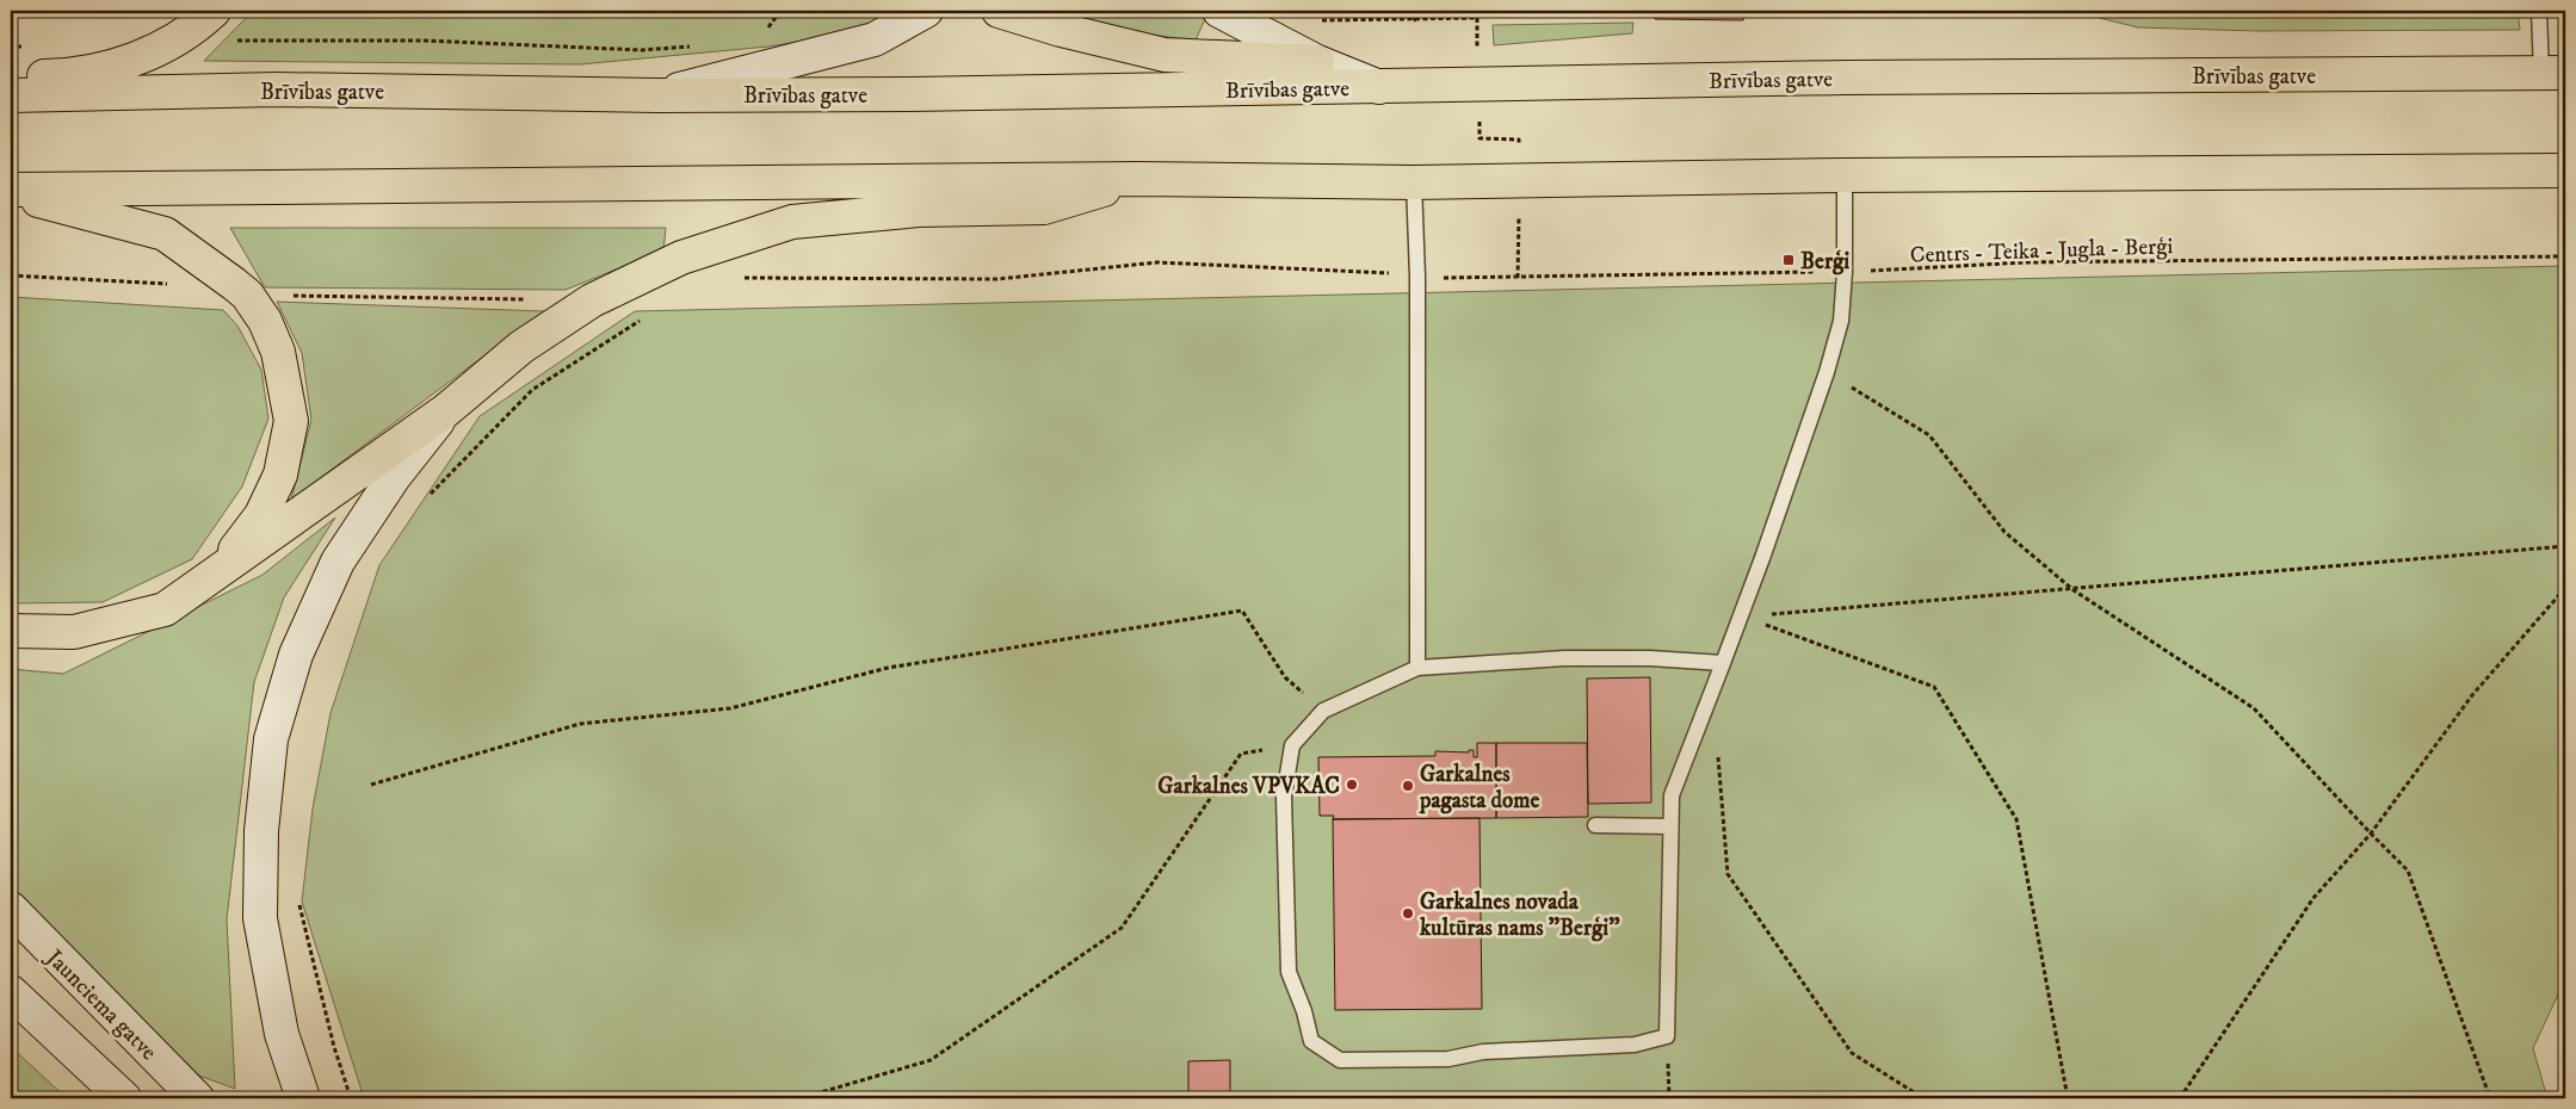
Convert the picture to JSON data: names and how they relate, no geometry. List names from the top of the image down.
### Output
{
  "streets": {
    "highway": ["Brīvības gatve"],
    "main road": ["Jaunciema gatve"],
    "path": ["Centrs - Teika - Jugla - Berģi"]
  },
  "places": {
    "transit": ["Berģi"],
    "other": ["Garkalnes VPVKAC", "Garkalnes pagasta dome", "Garkalnes novada kultūras nams \"Berģi\""]
  }
}
